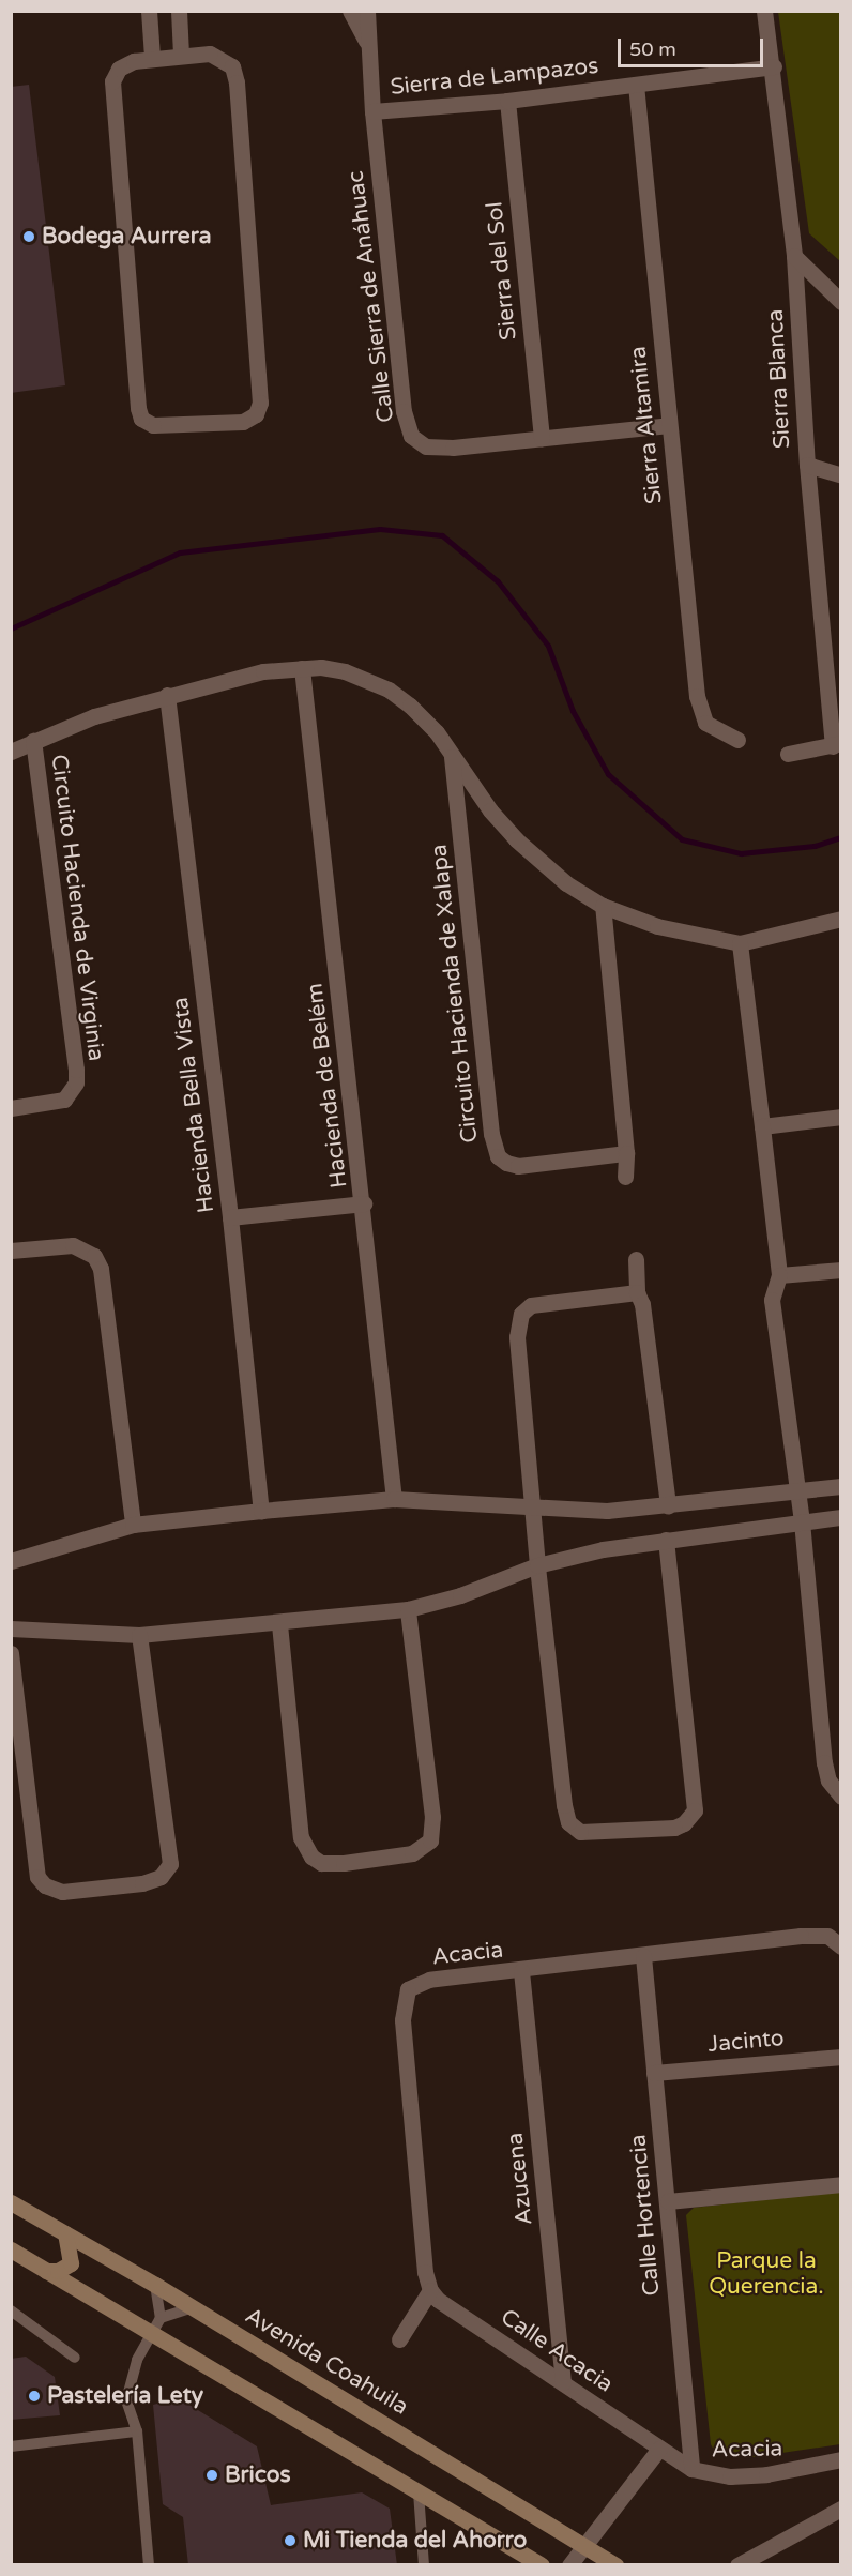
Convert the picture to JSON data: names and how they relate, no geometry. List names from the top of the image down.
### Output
{
  "streets": {
    "street": [
      "Sierra de Lampazos",
      "Sierra del Sol",
      "Calle Sierra de Anáhuac",
      "Sierra Blanca",
      "Sierra Altamira",
      "Circuito Hacienda de Virginia",
      "Circuito Hacienda de Xalapa",
      "Hacienda de Belém",
      "Hacienda Bella Vista",
      "Acacia",
      "Jacinto",
      "Azucena",
      "Calle Hortencia",
      "Calle Acacia",
      "Avenida Coahuila"
    ]
  },
  "crossings": [
    ["Sierra de Lampazos", "Sierra del Sol"],
    ["Sierra de Lampazos", "Calle Sierra de Anáhuac"],
    ["Sierra de Lampazos", "Sierra Blanca"],
    ["Sierra de Lampazos", "Sierra Altamira"],
    ["Sierra del Sol", "Calle Sierra de Anáhuac"],
    ["Calle Sierra de Anáhuac", "Sierra Altamira"],
    ["Acacia", "Azucena"],
    ["Acacia", "Calle Hortencia"],
    ["Acacia", "Calle Acacia"],
    ["Jacinto", "Calle Hortencia"],
    ["Azucena", "Calle Acacia"]
  ],
  "parks": ["Parque la Querencia."],
  "places": [
    "Bodega Aurrera",
    "Pastelería Lety",
    "Bricos",
    "Mi Tienda del Ahorro"
  ],
  "scale_bar": "50 m"
}
